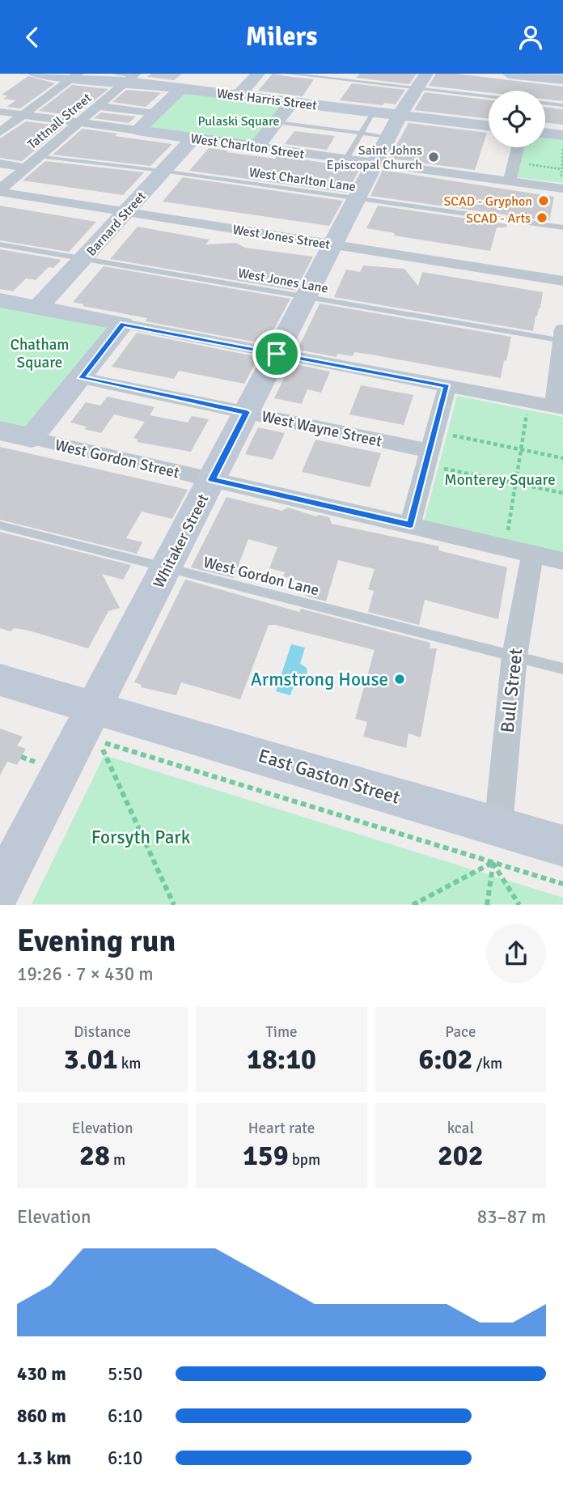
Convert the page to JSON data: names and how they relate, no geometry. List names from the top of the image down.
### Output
{
  "streets": {
    "street": [
      "West Harris Street",
      "Tattnall Street",
      "West Charlton Street",
      "Barnard Street",
      "West Jones Street",
      "West Wayne Street",
      "West Gordon Street",
      "Whitaker Street",
      "Bull Street",
      "East Gaston Street"
    ],
    "lane": ["West Charlton Lane", "West Jones Lane", "West Gordon Lane"]
  },
  "crossings": [
    ["West Harris Street", "Tattnall Street"],
    ["West Harris Street", "Whitaker Street"],
    ["Tattnall Street", "West Charlton Street"],
    ["Tattnall Street", "West Charlton Lane"],
    ["Tattnall Street", "West Jones Street"],
    ["West Charlton Street", "Barnard Street"],
    ["West Charlton Street", "Whitaker Street"],
    ["West Charlton Lane", "Barnard Street"],
    ["West Charlton Lane", "Whitaker Street"],
    ["Barnard Street", "West Jones Street"],
    ["Barnard Street", "West Jones Lane"],
    ["West Jones Street", "Whitaker Street"],
    ["West Jones Lane", "Whitaker Street"],
    ["West Wayne Street", "Whitaker Street"],
    ["West Gordon Street", "Whitaker Street"],
    ["West Gordon Street", "Bull Street"],
    ["Whitaker Street", "West Gordon Lane"],
    ["Whitaker Street", "East Gaston Street"],
    ["West Gordon Lane", "Bull Street"],
    ["Bull Street", "East Gaston Street"]
  ],
  "parks": [
    "Pulaski Square",
    "Chatham Square",
    "Monterey Square",
    "Forsyth Park"
  ],
  "places": [
    "Saint Johns Episcopal Church",
    "SCAD - Gryphon",
    "SCAD - Arts",
    "Armstrong House"
  ],
  "page": {
    "header": "Milers",
    "heading": ["Evening run", "19:26 · 7 × 430 m"],
    "stats": [
      ["Distance", "3.01 km"],
      ["Time", "18:10"],
      ["Pace", "6:02 /km"],
      ["Elevation", "28 m"],
      ["Heart rate", "159 bpm"],
      ["kcal", "202"]
    ],
    "chart": ["Elevation", "83–87 m"],
    "list": [
      {
        "name": "430 m",
        "note": "5:50"
      },
      {
        "name": "860 m",
        "note": "6:10"
      },
      {
        "name": "1.3 km",
        "note": "6:10"
      }
    ]
  }
}
